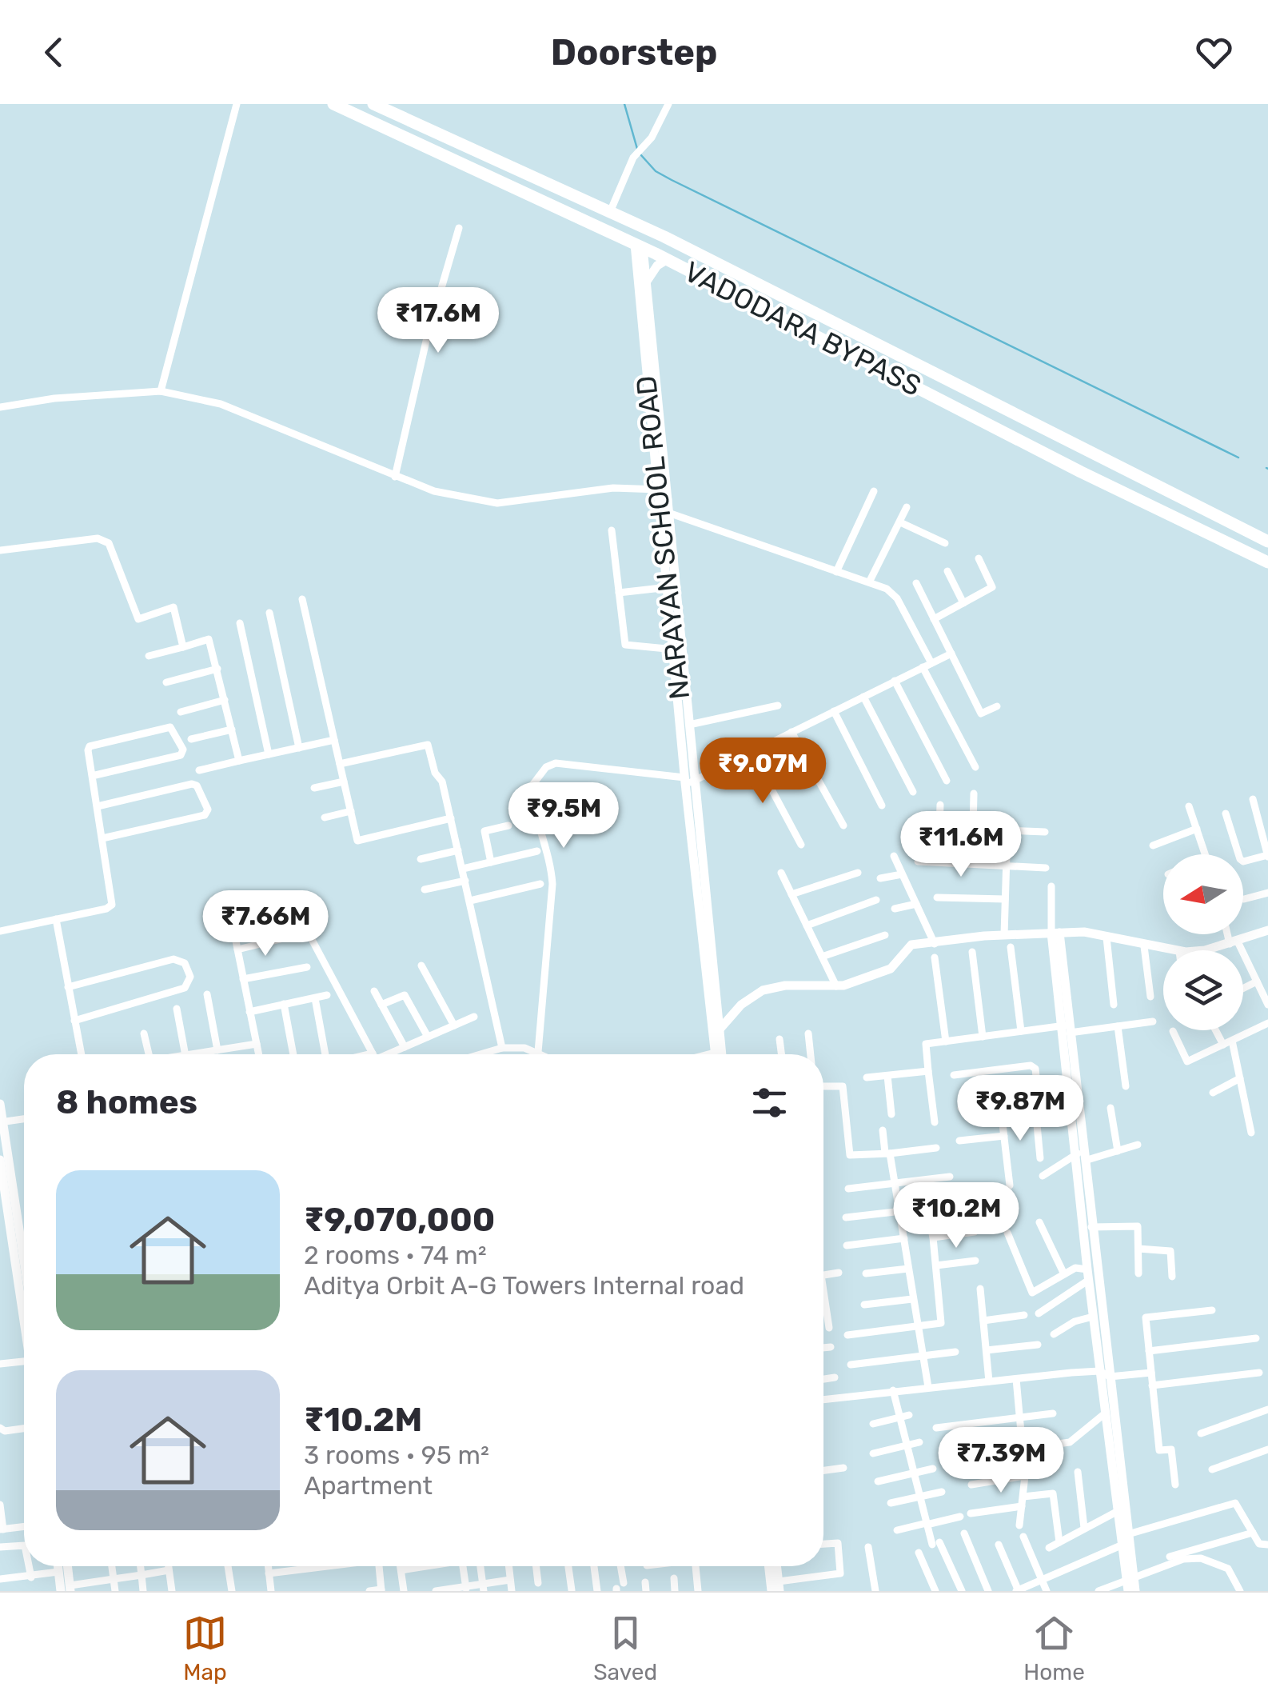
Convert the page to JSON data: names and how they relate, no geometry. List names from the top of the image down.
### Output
{
  "streets": {
    "highway": ["VADODARA BYPASS"],
    "street": ["NARAYAN SCHOOL ROAD"]
  },
  "crossings": [
    ["VADODARA BYPASS", "NARAYAN SCHOOL ROAD"]
  ],
  "north": "left",
  "page": {
    "header": "Doorstep",
    "price": [
      "₹17.6M",
      "₹9.07M",
      "₹9.5M",
      "₹11.6M",
      "₹7.66M",
      "₹9.87M",
      "₹10.2M",
      "₹7.39M"
    ],
    "heading": "8 homes",
    "list": [
      {
        "name": "₹9,070,000",
        "note": "2 rooms · 74 m² · Aditya Orbit A-G Towers Internal road"
      },
      {
        "name": "₹10.2M",
        "note": "3 rooms · 95 m² · Apartment"
      }
    ],
    "tabs": ["Map", "Saved", "Home"]
  }
}
